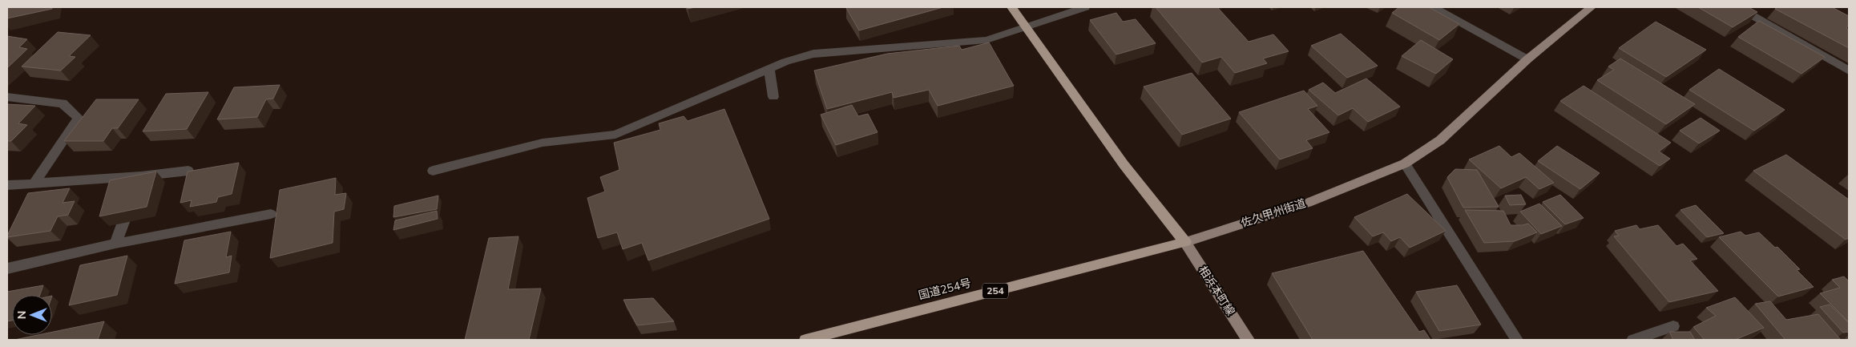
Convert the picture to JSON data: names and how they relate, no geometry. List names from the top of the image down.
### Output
{
  "streets": {
    "highway": ["国道254号", "254"],
    "main road": ["佐久甲州街道", "相浜本町線"]
  },
  "crossings": [
    ["佐久甲州街道", "国道254号"],
    ["佐久甲州街道", "相浜本町線"],
    ["国道254号", "相浜本町線"]
  ],
  "north": "left"
}
